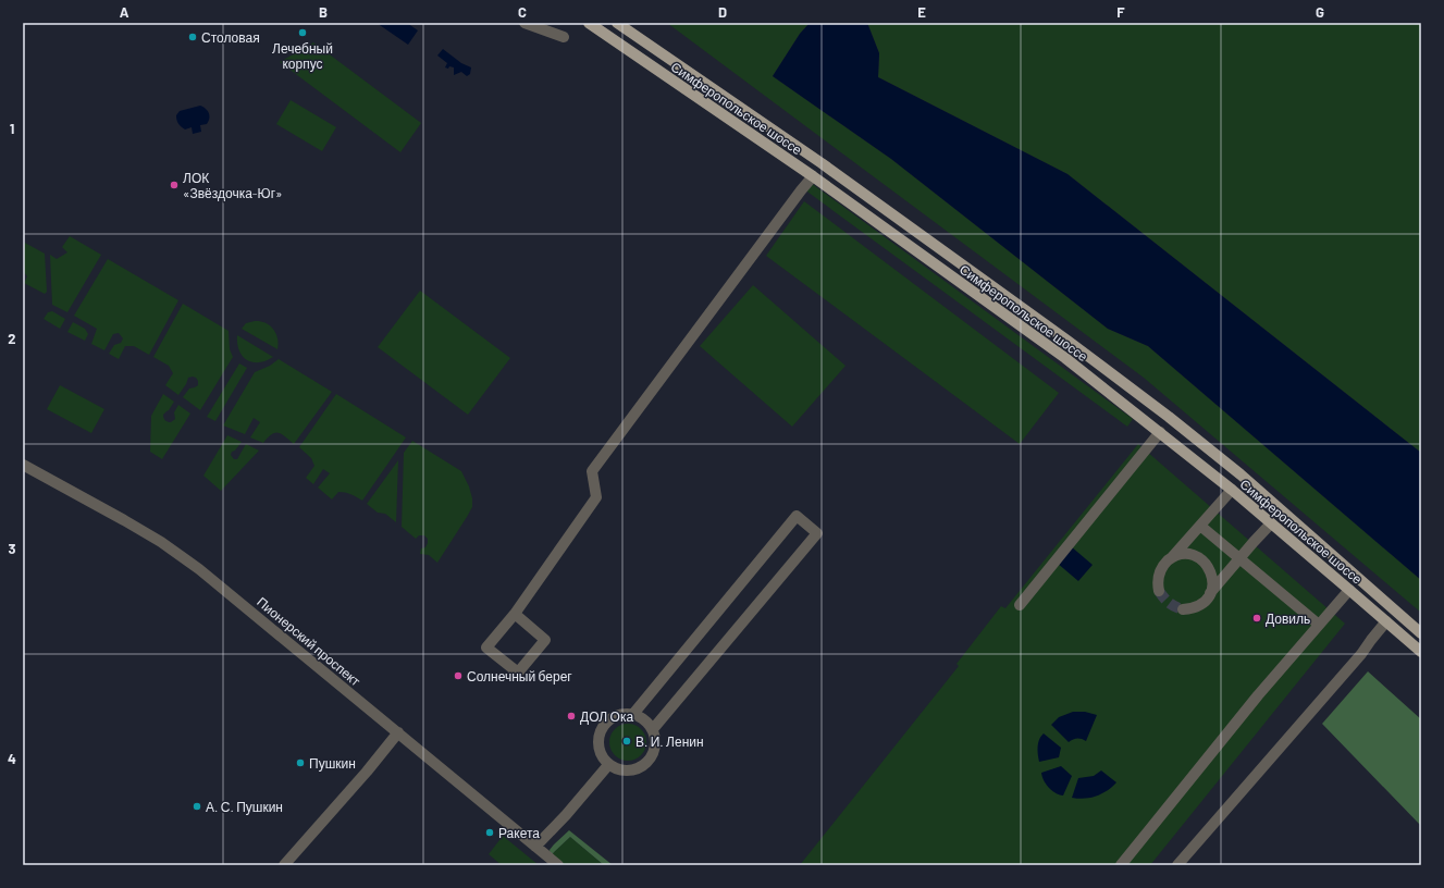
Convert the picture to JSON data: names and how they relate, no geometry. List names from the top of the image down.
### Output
{
  "streets": {
    "main road": ["Симферопольское шоссе"],
    "street": ["Пионерский проспект"]
  },
  "places": [
    "Лечебный корпус",
    "Столовая",
    "ЛОК «Звёздочка-Юг»",
    "Довиль",
    "Солнечный берег",
    "ДОЛ Ока",
    "В. И. Ленин",
    "Пушкин",
    "А. С. Пушкин",
    "Ракета"
  ],
  "grid": {
    "columns": [
      "A",
      "B",
      "C",
      "D",
      "E",
      "F",
      "G"
    ],
    "rows": [
      "1",
      "2",
      "3",
      "4"
    ]
  }
}
